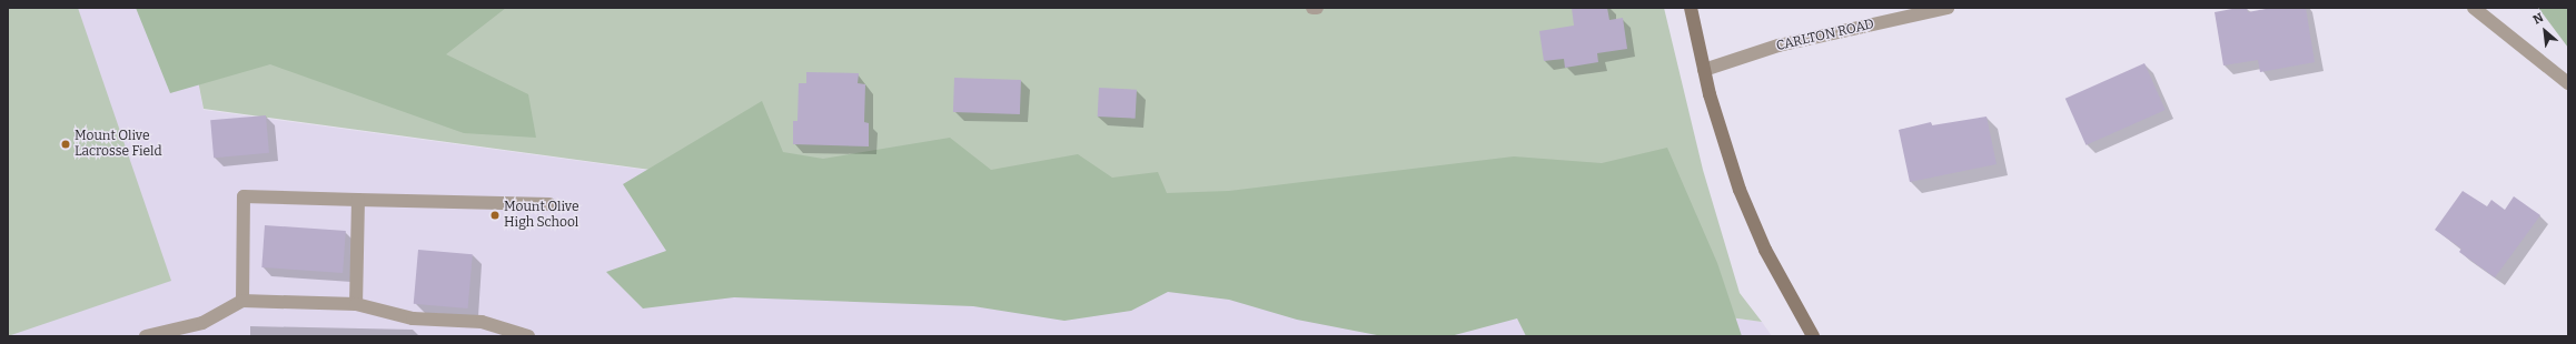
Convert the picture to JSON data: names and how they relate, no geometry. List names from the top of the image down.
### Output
{
  "streets": {
    "street": ["CARLTON ROAD"]
  },
  "places": ["Mount Olive Lacrosse Field", "Mount Olive High School"],
  "north": "top left"
}
